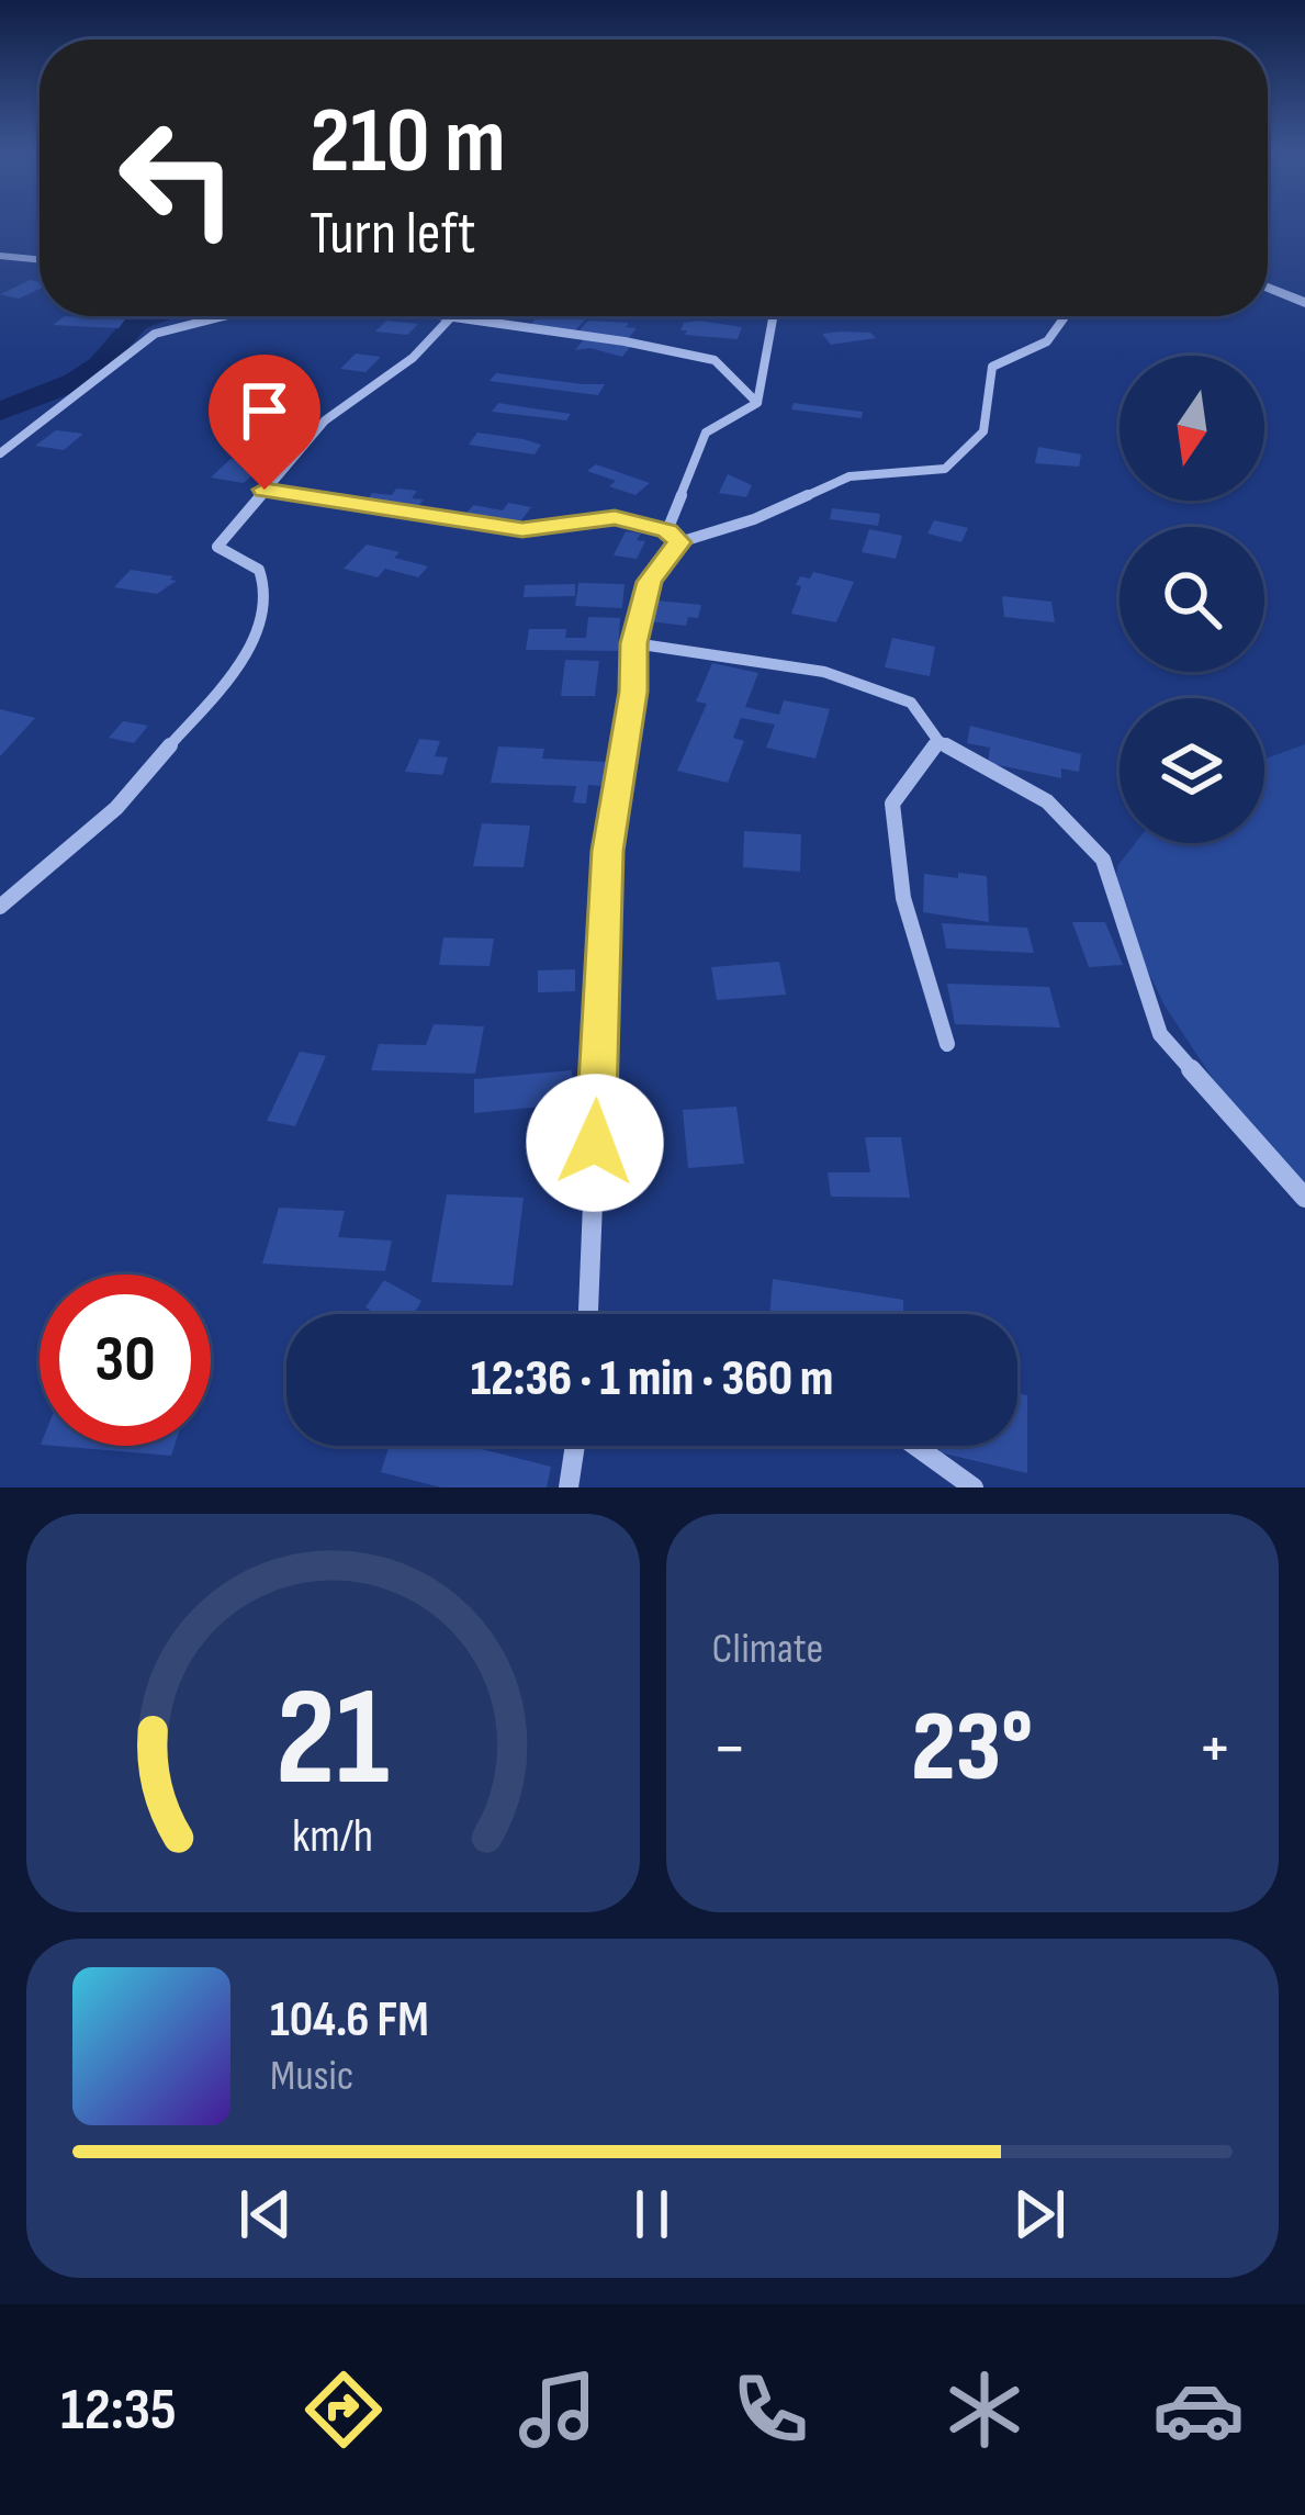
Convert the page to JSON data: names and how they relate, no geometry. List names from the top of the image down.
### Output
{
  "north": "bottom",
  "page": {
    "turn": ["210 m", "Turn left"],
    "limit": "30",
    "trip": "12:36 · 1 min · 360 m",
    "tile": "Climate",
    "heat": ["−", "23°", "+"],
    "song": ["104.6 FM", "Music"],
    "tabs": "12:35",
    "gauge": ["21", "km/h"]
  }
}
